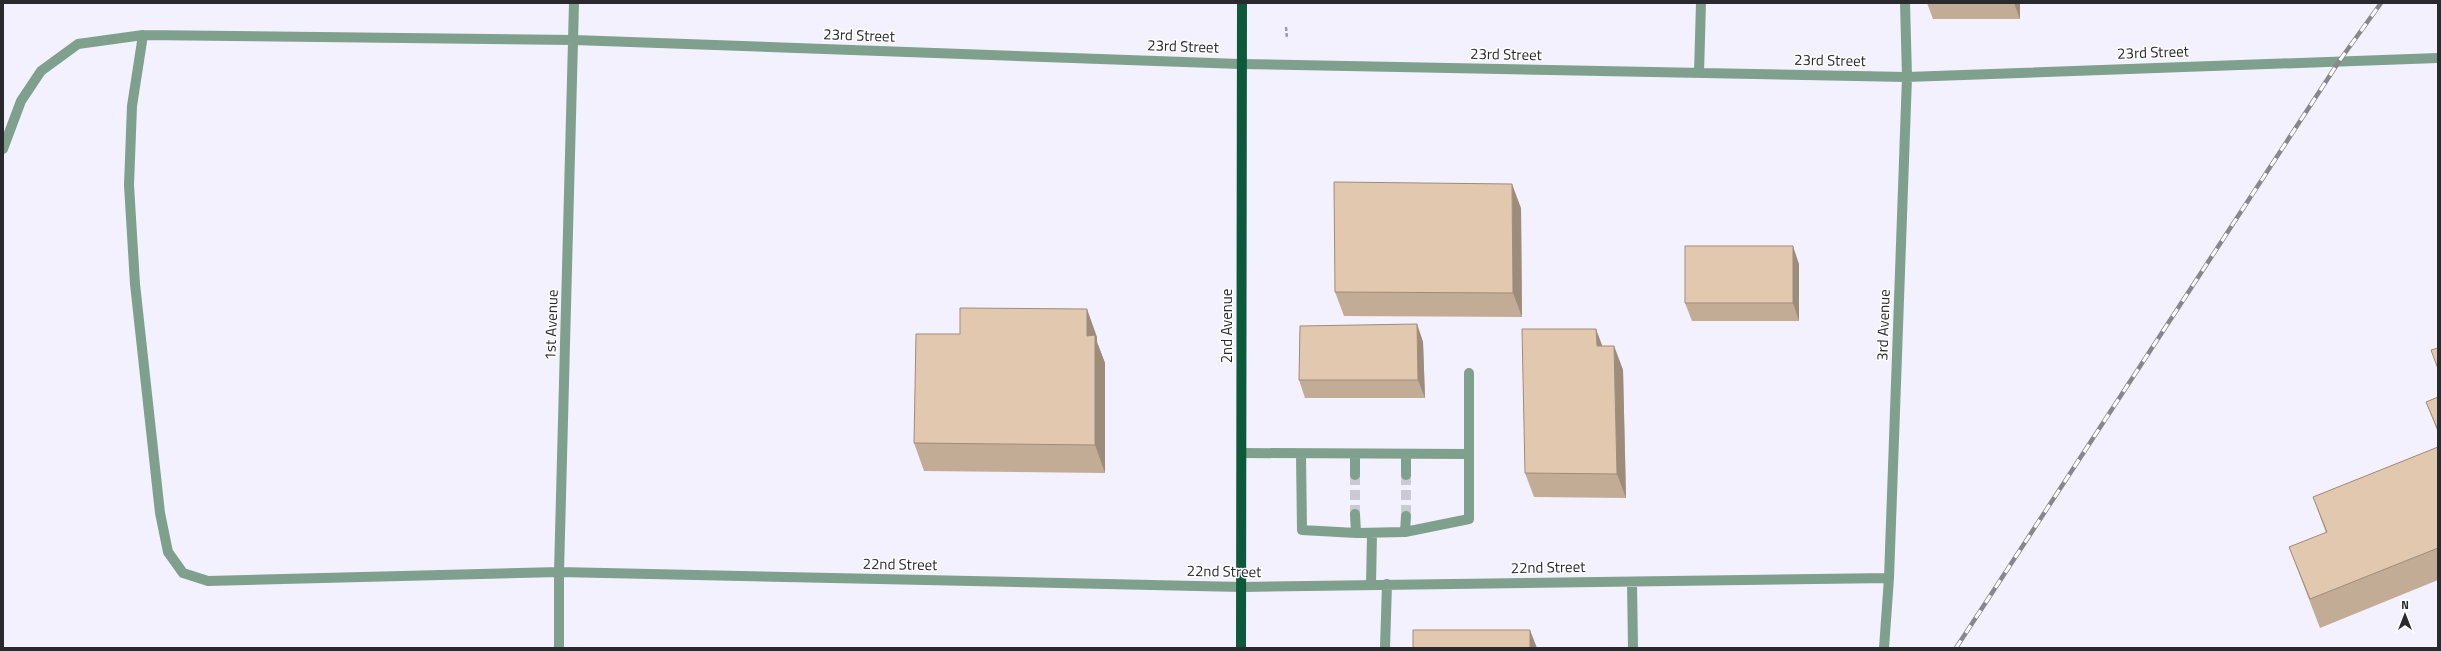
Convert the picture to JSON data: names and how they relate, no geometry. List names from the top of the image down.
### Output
{
  "streets": {
    "main road": ["2nd Avenue"],
    "street": [
      "23rd Street",
      "1st Avenue",
      "3rd Avenue",
      "22nd Street"
    ]
  },
  "crossings": [
    ["23rd Street", "1st Avenue"],
    ["23rd Street", "3rd Avenue"],
    ["23rd Street", "2nd Avenue"],
    ["23rd Street", "22nd Street"],
    ["1st Avenue", "22nd Street"],
    ["3rd Avenue", "22nd Street"],
    ["2nd Avenue", "22nd Street"]
  ],
  "north": "top"
}
